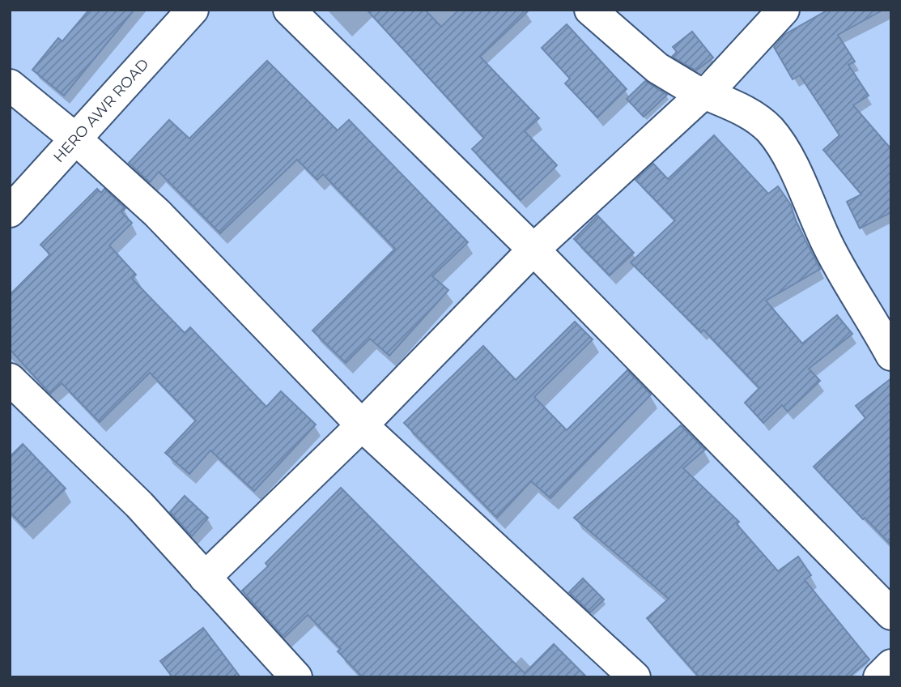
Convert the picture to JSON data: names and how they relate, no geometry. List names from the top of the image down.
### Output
{
  "streets": {
    "street": ["HERO AWR ROAD"]
  }
}
